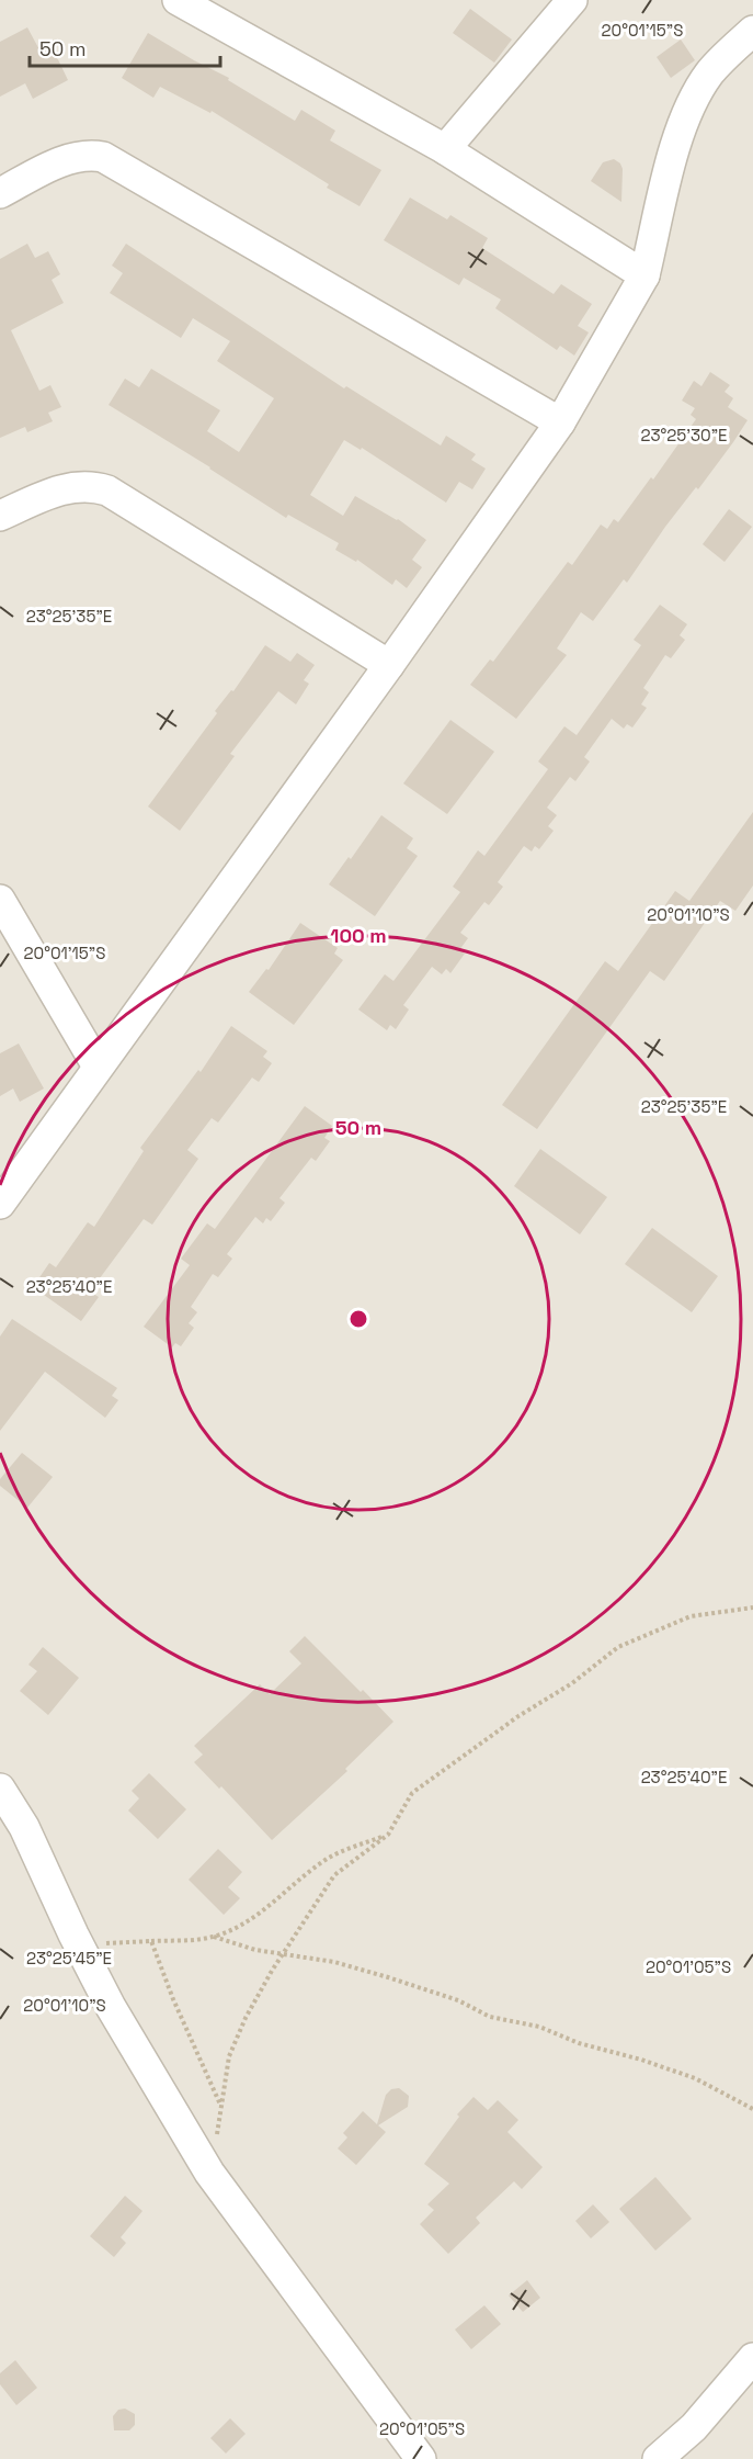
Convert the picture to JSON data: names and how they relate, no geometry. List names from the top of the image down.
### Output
{
  "scale_bar": "50 m",
  "coordinates": [
    "20°01'15\"S",
    "23°25'30\"E",
    "23°25'35\"E",
    "20°01'10\"S",
    "23°25'40\"E",
    "23°25'45\"E",
    "20°01'05\"S"
  ],
  "rings": ["100 m", "50 m"]
}
